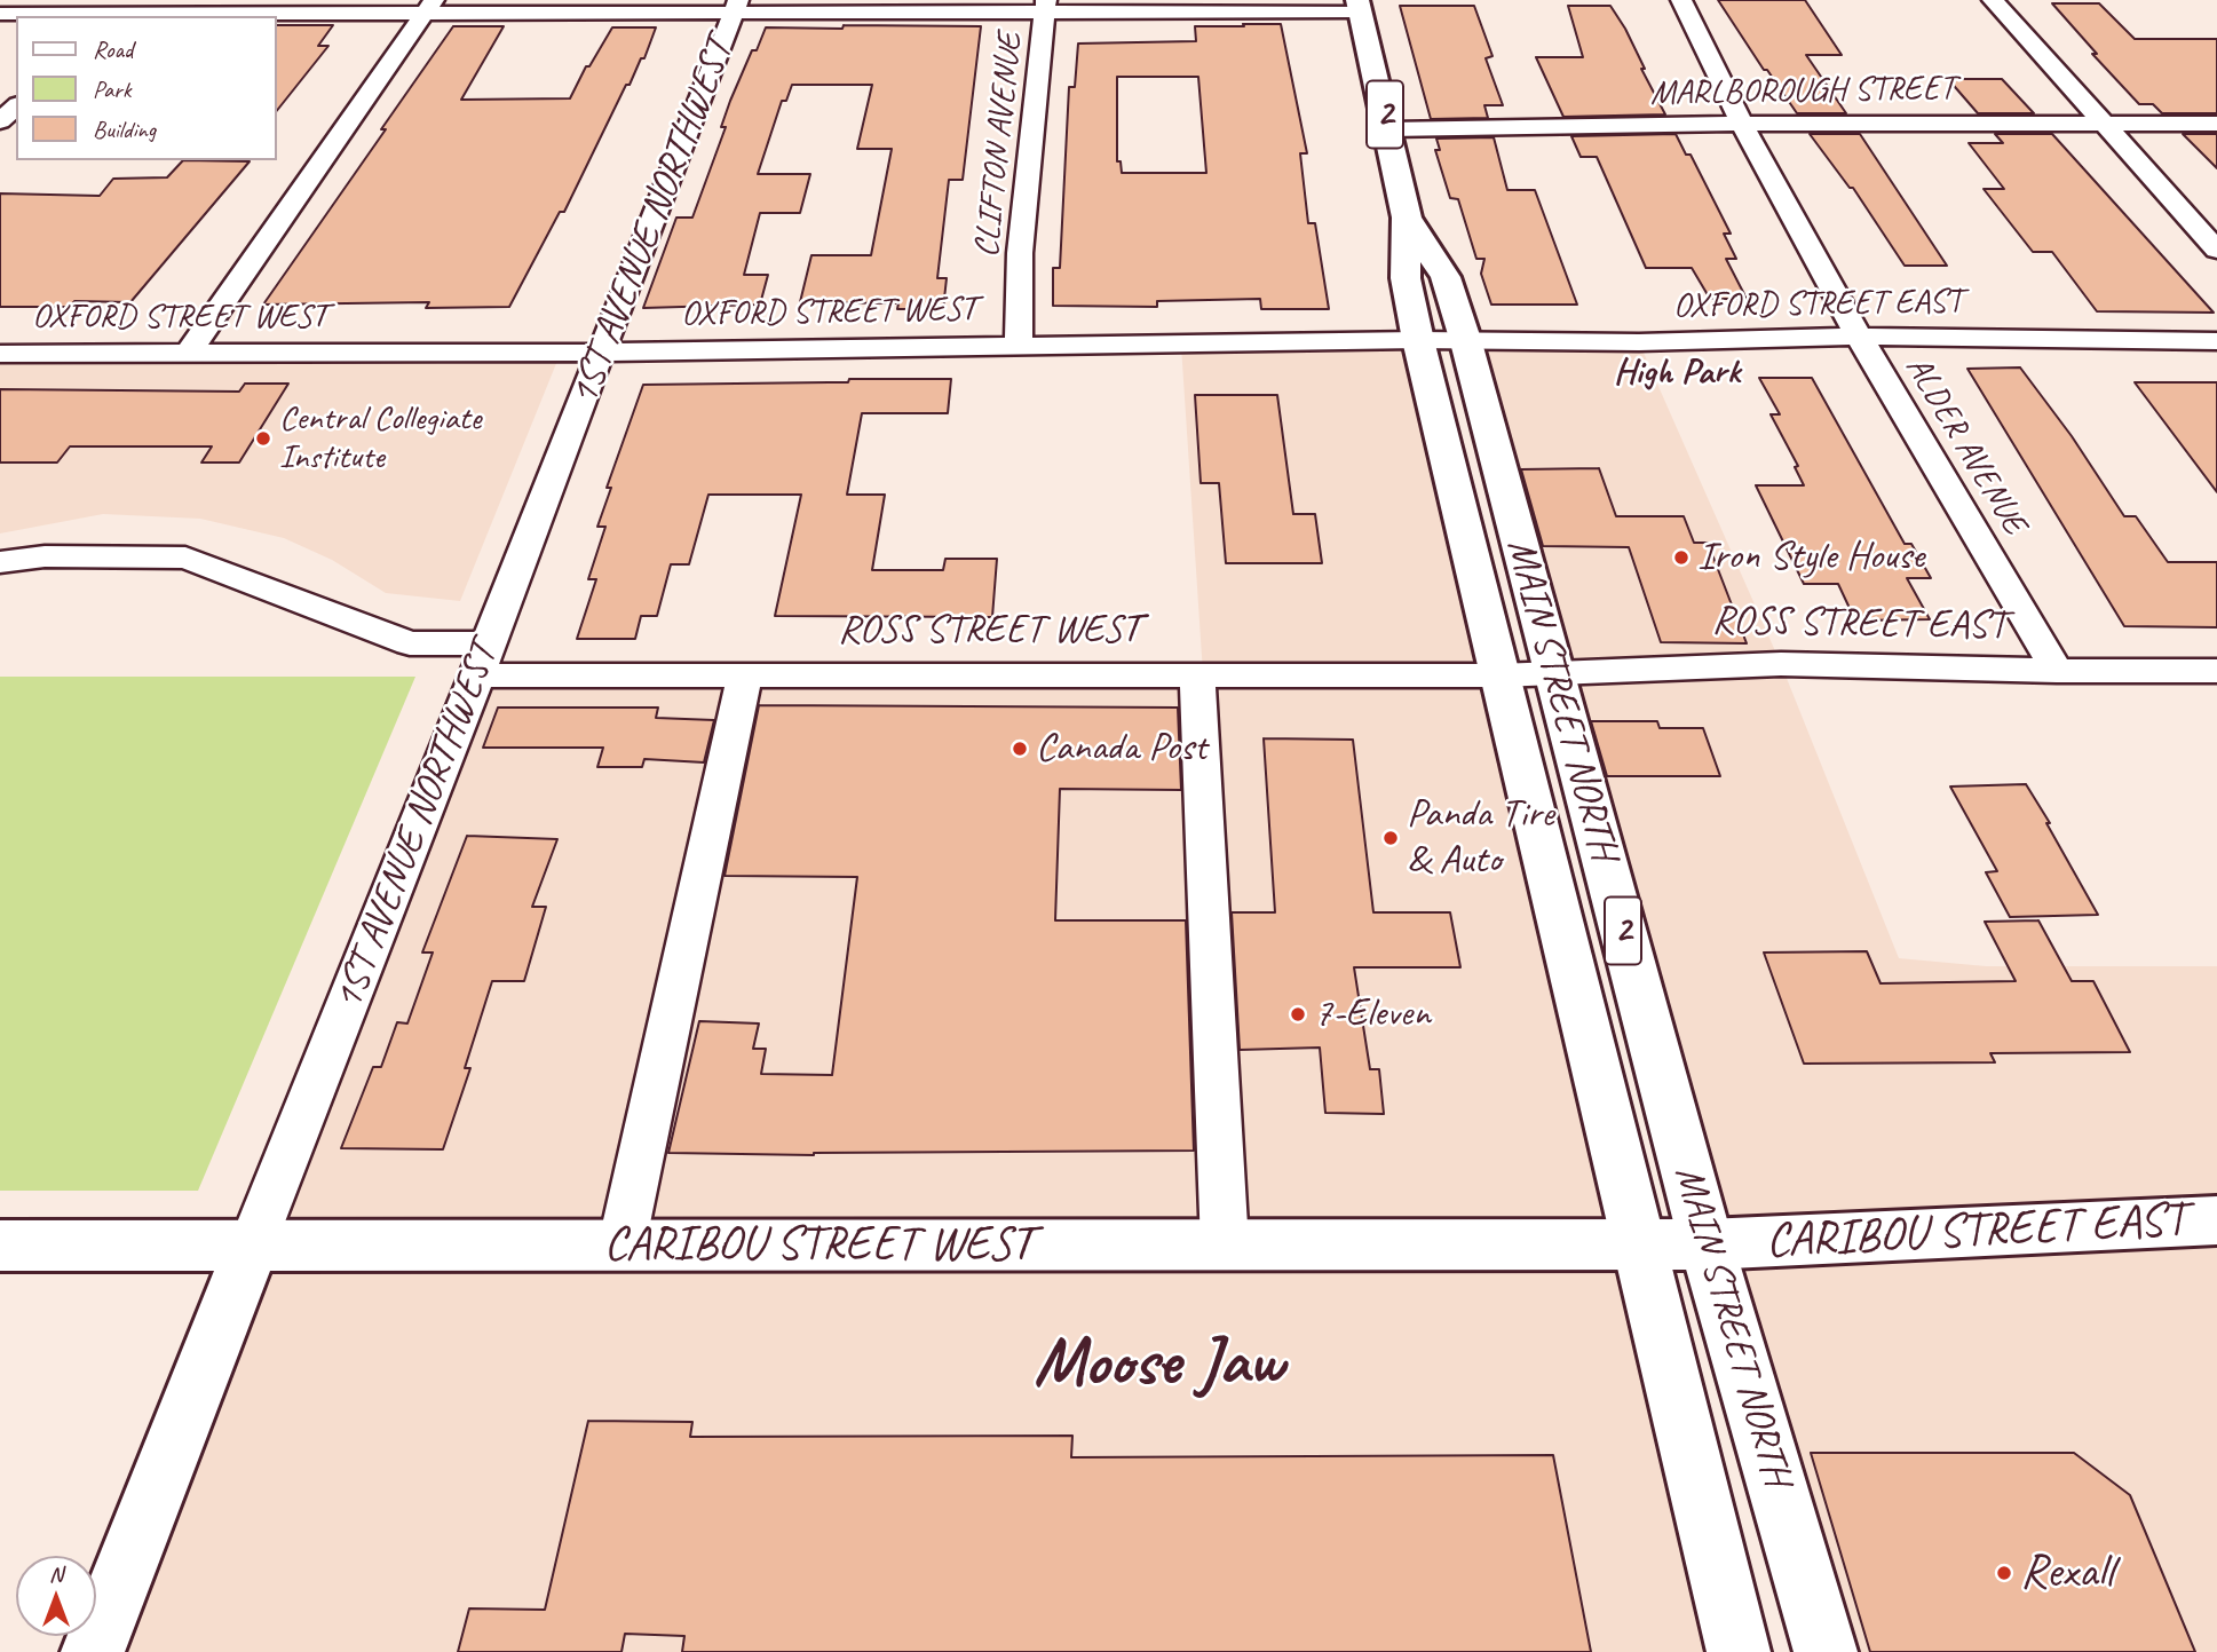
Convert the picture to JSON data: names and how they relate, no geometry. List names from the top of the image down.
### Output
{
  "streets": {
    "main road": [
      "2",
      "1ST AVENUE NORTHWEST",
      "MAIN STREET NORTH",
      "CARIBOU STREET EAST",
      "CARIBOU STREET WEST"
    ],
    "street": [
      "MARLBOROUGH STREET",
      "CLIFTON AVENUE",
      "OXFORD STREET EAST",
      "OXFORD STREET WEST",
      "ALDER AVENUE",
      "ROSS STREET EAST",
      "ROSS STREET WEST"
    ]
  },
  "crossings": [
    ["MARLBOROUGH STREET", "ALDER AVENUE"],
    ["MARLBOROUGH STREET", "MAIN STREET NORTH"],
    ["CLIFTON AVENUE", "OXFORD STREET WEST"],
    ["1ST AVENUE NORTHWEST", "OXFORD STREET WEST"],
    ["1ST AVENUE NORTHWEST", "ROSS STREET WEST"],
    ["1ST AVENUE NORTHWEST", "CARIBOU STREET WEST"],
    ["OXFORD STREET EAST", "OXFORD STREET WEST"],
    ["OXFORD STREET EAST", "ALDER AVENUE"],
    ["OXFORD STREET EAST", "MAIN STREET NORTH"],
    ["OXFORD STREET WEST", "MAIN STREET NORTH"],
    ["ALDER AVENUE", "ROSS STREET EAST"],
    ["ROSS STREET EAST", "ROSS STREET WEST"],
    ["ROSS STREET EAST", "MAIN STREET NORTH"],
    ["ROSS STREET WEST", "MAIN STREET NORTH"],
    ["MAIN STREET NORTH", "CARIBOU STREET EAST"],
    ["MAIN STREET NORTH", "CARIBOU STREET WEST"],
    ["CARIBOU STREET EAST", "CARIBOU STREET WEST"]
  ],
  "districts": ["High Park", "Moose Jaw"],
  "places": [
    "Central Collegiate Institute",
    "Iron Style House",
    "Canada Post",
    "Panda Tire & Auto",
    "7-Eleven",
    "Rexall"
  ],
  "legend": ["Road", "Park", "Building"],
  "north": "top"
}
